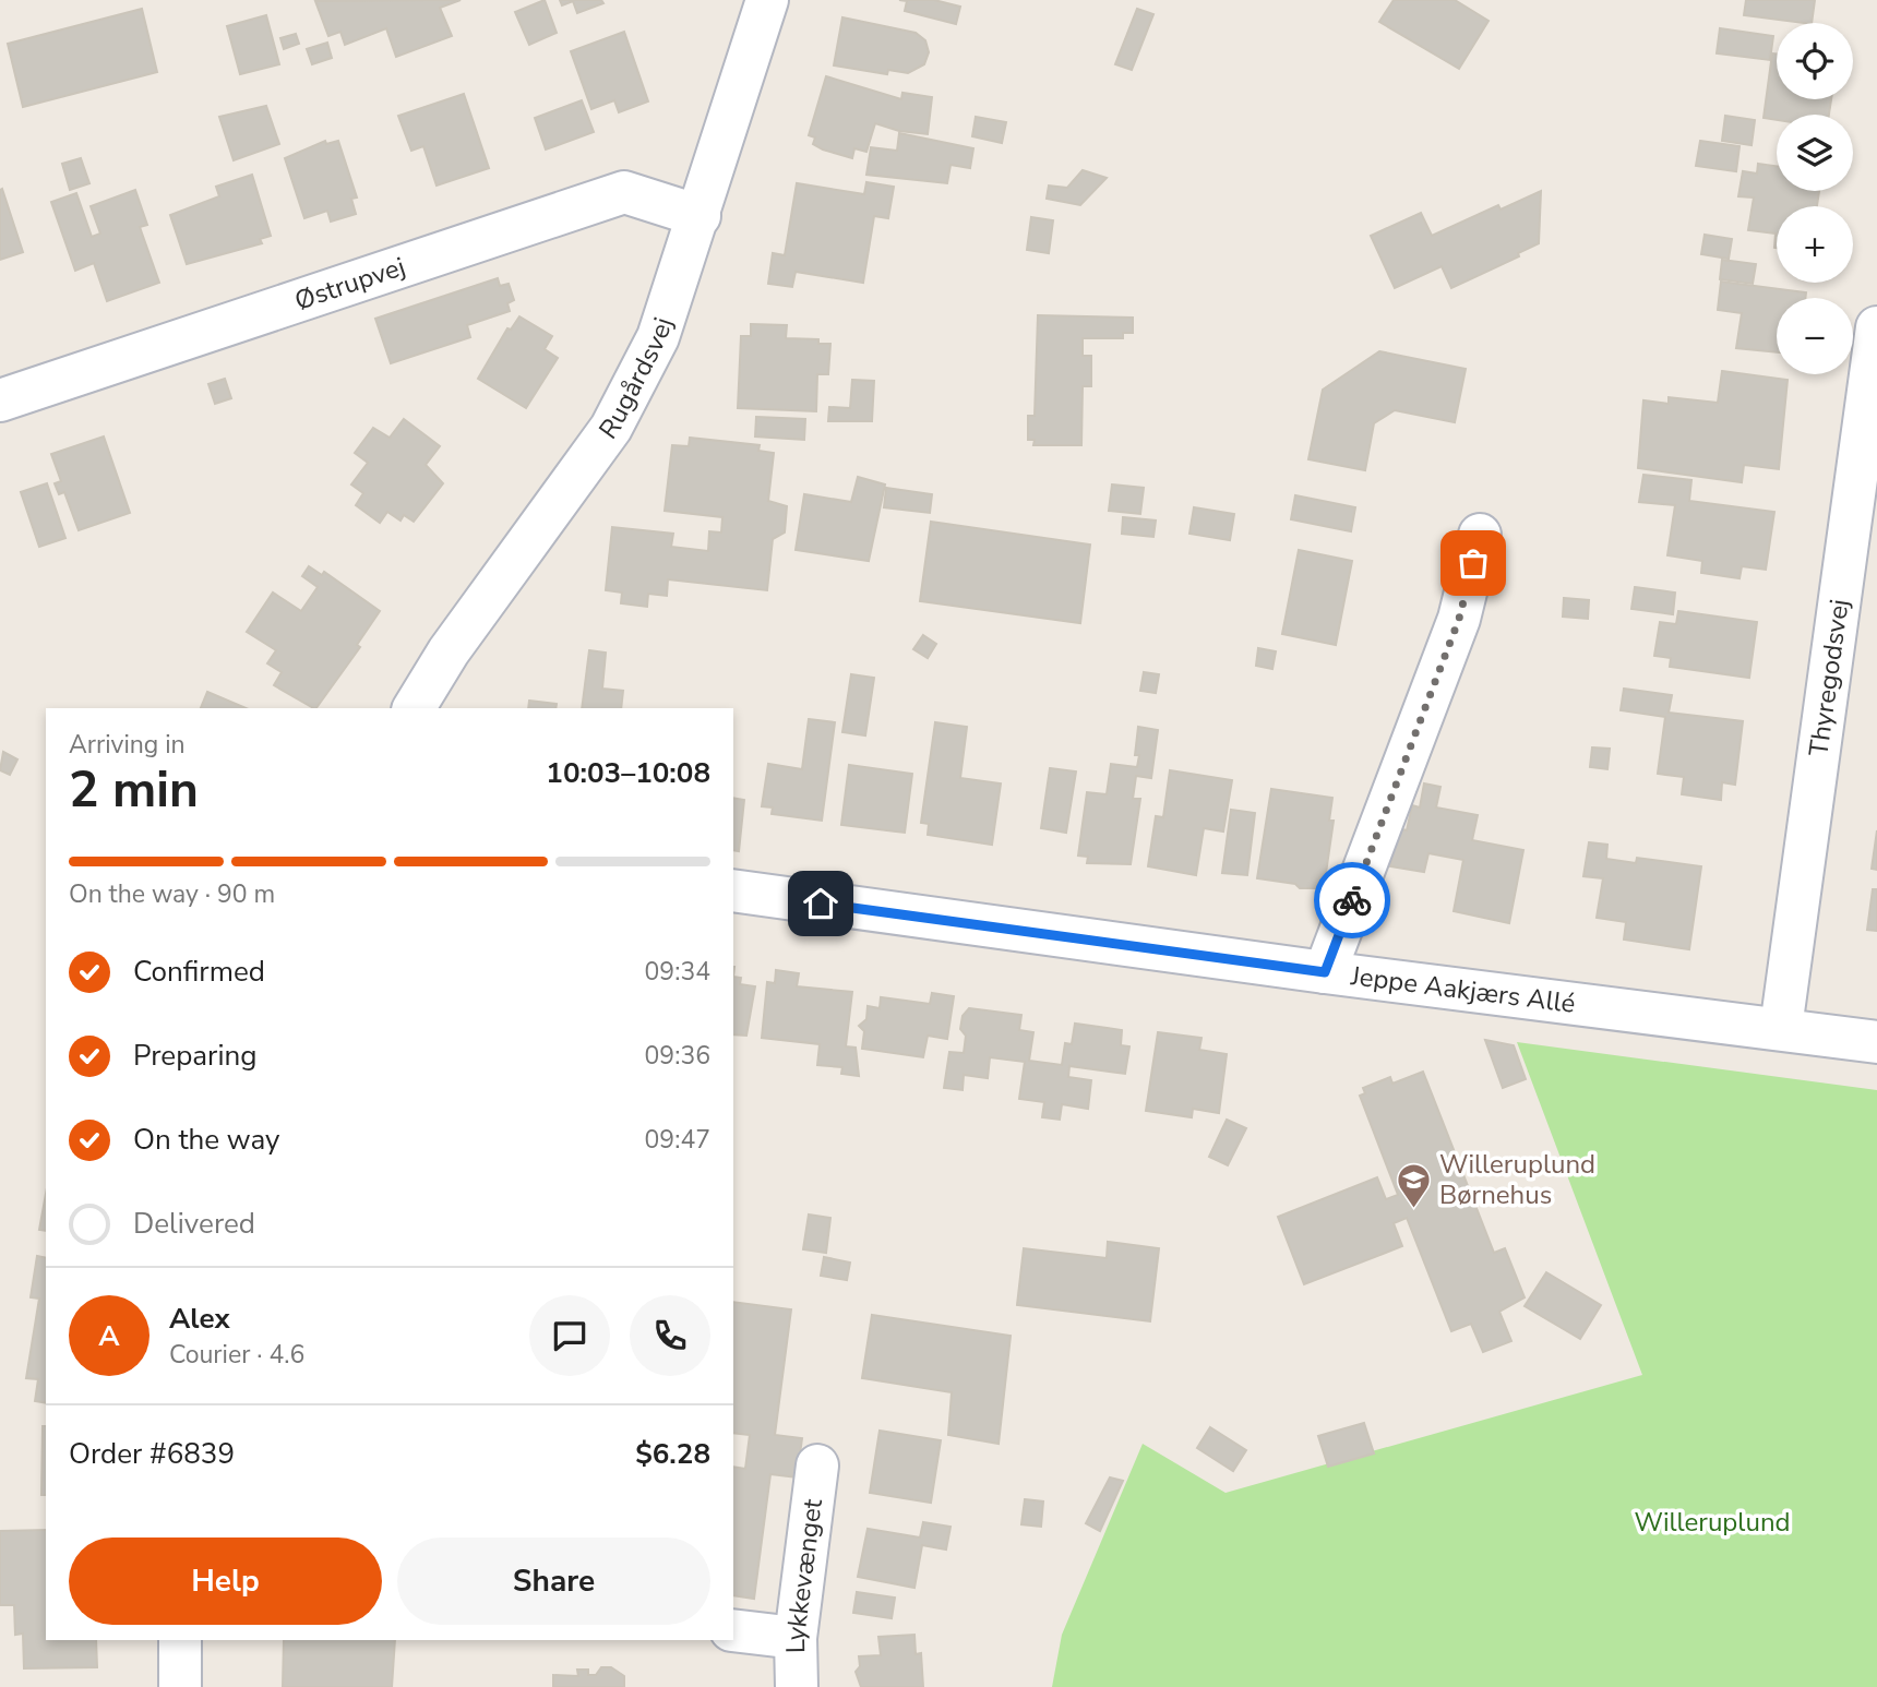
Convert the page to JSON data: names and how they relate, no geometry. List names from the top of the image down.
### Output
{
  "streets": {
    "street": [
      "Østrupvej",
      "Rugårdsvej",
      "Thyregodsvej",
      "Jeppe Aakjærs Allé",
      "Lykkevænget"
    ]
  },
  "crossings": [
    ["Østrupvej", "Rugårdsvej"],
    ["Thyregodsvej", "Jeppe Aakjærs Allé"]
  ],
  "parks": ["Willeruplund"],
  "places": {
    "school or university": ["Willeruplund Børnehus"]
  },
  "page": {
    "map_buttons": ["+", "−"],
    "heading": ["2 min", "Arriving in", "10:03–10:08"],
    "panel": [
      "Alex",
      "Courier · 4.6",
      "Order #6839",
      "$6.28"
    ],
    "bar": "On the way · 90 m",
    "list": [
      ["Confirmed", "09:34"],
      ["Preparing", "09:36"],
      ["On the way", "09:47"],
      "Delivered"
    ],
    "round": "A",
    "buttons": ["Help", "Share"]
  }
}
